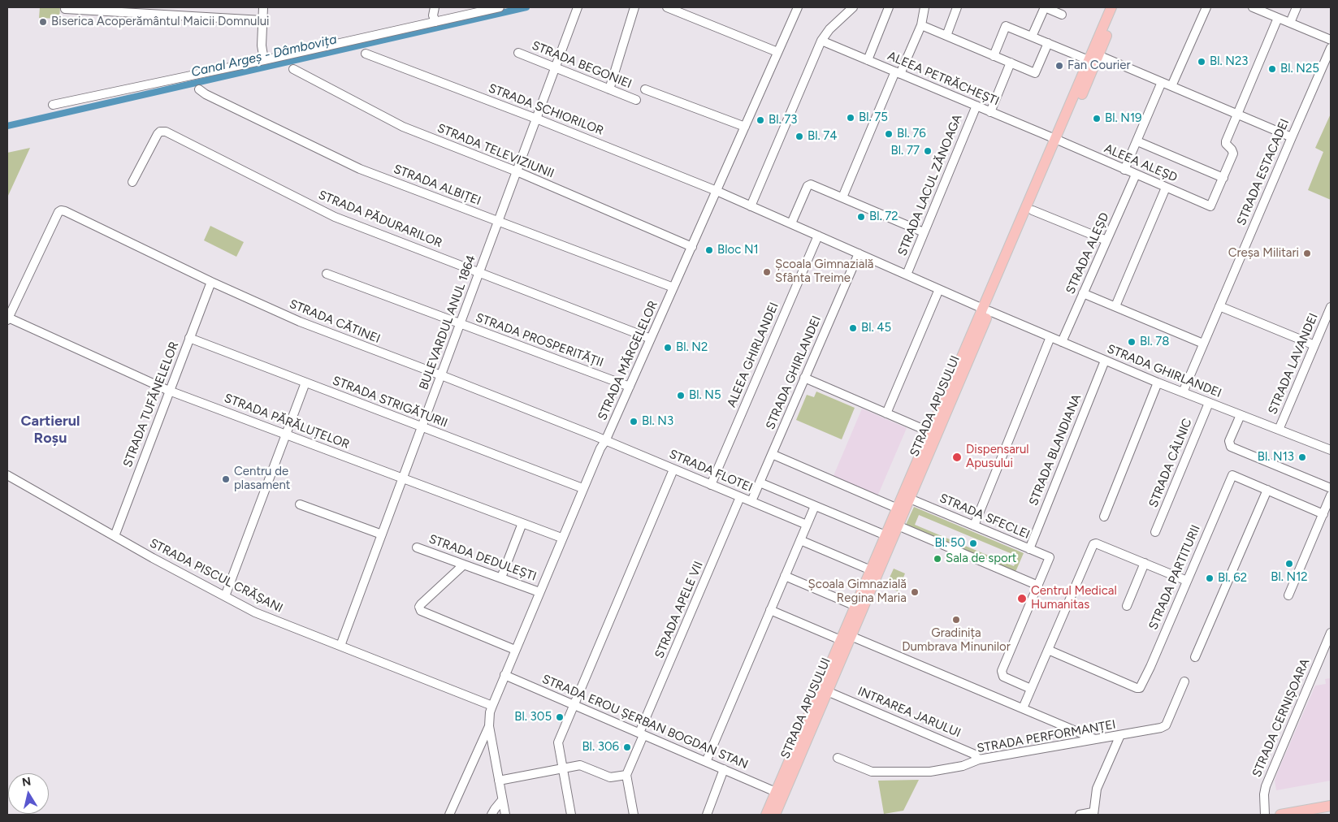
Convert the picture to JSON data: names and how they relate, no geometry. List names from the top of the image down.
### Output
{
  "streets": {
    "main road": ["STRADA APUSULUI"],
    "street": [
      "STRADA BEGONIEI",
      "ALEEA PETRĂCHEȘTI",
      "STRADA SCHIORILOR",
      "STRADA TELEVIZIUNII",
      "ALEEA ALEȘD",
      "STRADA ESTACADEI",
      "STRADA ALBIȚEI",
      "STRADA LACUL ZĂNOAGA",
      "STRADA PĂDURARILOR",
      "STRADA ALEȘD",
      "STRADA CĂTINEI",
      "BULEVARDUL ANUL 1864",
      "STRADA PROSPERITĂȚII",
      "ALEEA GHIRLANDEI",
      "STRADA MĂRGELELOR",
      "STRADA LAVANDEI",
      "STRADA GHIRLANDEI",
      "STRADA STRIGĂTURII",
      "STRADA TUFĂNELELOR",
      "STRADA PĂRĂLUȚELOR",
      "STRADA BLANDIANA",
      "STRADA CÂLNIC",
      "STRADA FLOTEI",
      "STRADA SFECLEI",
      "STRADA DEDULEȘTI",
      "STRADA PISCUL CRĂȘANI",
      "STRADA PARTITURII",
      "STRADA APELE VII",
      "INTRAREA JARULUI",
      "STRADA CERNIȘOARA",
      "STRADA EROU ȘERBAN BOGDAN STAN",
      "STRADA PERFORMANȚEI"
    ]
  },
  "crossings": [
    ["STRADA BEGONIEI", "BULEVARDUL ANUL 1864"],
    ["ALEEA PETRĂCHEȘTI", "ALEEA ALEȘD"],
    ["ALEEA PETRĂCHEȘTI", "STRADA LACUL ZĂNOAGA"],
    ["ALEEA PETRĂCHEȘTI", "STRADA APUSULUI"],
    ["STRADA SCHIORILOR", "BULEVARDUL ANUL 1864"],
    ["STRADA SCHIORILOR", "STRADA MĂRGELELOR"],
    ["STRADA SCHIORILOR", "STRADA GHIRLANDEI"],
    ["STRADA TELEVIZIUNII", "BULEVARDUL ANUL 1864"],
    ["STRADA TELEVIZIUNII", "STRADA MĂRGELELOR"],
    ["ALEEA ALEȘD", "STRADA ALEȘD"],
    ["ALEEA ALEȘD", "STRADA APUSULUI"],
    ["STRADA ESTACADEI", "STRADA GHIRLANDEI"],
    ["STRADA ALBIȚEI", "BULEVARDUL ANUL 1864"],
    ["STRADA ALBIȚEI", "STRADA MĂRGELELOR"],
    ["STRADA LACUL ZĂNOAGA", "STRADA GHIRLANDEI"],
    ["STRADA PĂDURARILOR", "BULEVARDUL ANUL 1864"],
    ["STRADA PĂDURARILOR", "STRADA MĂRGELELOR"],
    ["STRADA ALEȘD", "STRADA GHIRLANDEI"],
    ["STRADA CĂTINEI", "BULEVARDUL ANUL 1864"],
    ["STRADA CĂTINEI", "STRADA MĂRGELELOR"],
    ["STRADA CĂTINEI", "STRADA TUFĂNELELOR"],
    ["STRADA CĂTINEI", "STRADA PĂRĂLUȚELOR"],
    ["STRADA CĂTINEI", "STRADA FLOTEI"],
    ["BULEVARDUL ANUL 1864", "STRADA PROSPERITĂȚII"],
    ["BULEVARDUL ANUL 1864", "STRADA STRIGĂTURII"],
    ["BULEVARDUL ANUL 1864", "STRADA PĂRĂLUȚELOR"],
    ["BULEVARDUL ANUL 1864", "STRADA PISCUL CRĂȘANI"],
    ["STRADA PROSPERITĂȚII", "STRADA MĂRGELELOR"],
    ["ALEEA GHIRLANDEI", "STRADA GHIRLANDEI"],
    ["ALEEA GHIRLANDEI", "STRADA FLOTEI"],
    ["STRADA MĂRGELELOR", "STRADA GHIRLANDEI"],
    ["STRADA MĂRGELELOR", "STRADA STRIGĂTURII"],
    ["STRADA MĂRGELELOR", "STRADA PĂRĂLUȚELOR"],
    ["STRADA MĂRGELELOR", "STRADA FLOTEI"],
    ["STRADA MĂRGELELOR", "STRADA DEDULEȘTI"],
    ["STRADA MĂRGELELOR", "STRADA PISCUL CRĂȘANI"],
    ["STRADA MĂRGELELOR", "STRADA EROU ȘERBAN BOGDAN STAN"],
    ["STRADA LAVANDEI", "STRADA GHIRLANDEI"],
    ["STRADA GHIRLANDEI", "STRADA APUSULUI"],
    ["STRADA GHIRLANDEI", "STRADA BLANDIANA"],
    ["STRADA GHIRLANDEI", "STRADA CÂLNIC"],
    ["STRADA GHIRLANDEI", "STRADA FLOTEI"],
    ["STRADA STRIGĂTURII", "STRADA TUFĂNELELOR"],
    ["STRADA TUFĂNELELOR", "STRADA PĂRĂLUȚELOR"],
    ["STRADA TUFĂNELELOR", "STRADA PISCUL CRĂȘANI"],
    ["STRADA APUSULUI", "STRADA SFECLEI"],
    ["STRADA APUSULUI", "INTRAREA JARULUI"],
    ["STRADA APUSULUI", "STRADA EROU ȘERBAN BOGDAN STAN"],
    ["STRADA BLANDIANA", "STRADA SFECLEI"],
    ["STRADA FLOTEI", "STRADA APELE VII"],
    ["STRADA APELE VII", "STRADA EROU ȘERBAN BOGDAN STAN"],
    ["INTRAREA JARULUI", "STRADA PERFORMANȚEI"]
  ],
  "districts": ["Cartierul Roșu"],
  "water": ["Canal Argeș - Dâmbovița"],
  "places": [
    "Biserica Acoperământul Maicii Domnului",
    "Bl. N23",
    "Fan Courier",
    "Bl. N25",
    "Bl. 75",
    "Bl. N19",
    "Bl. 73",
    "Bl. 76",
    "Bl. 74",
    "Bl. 77",
    "Bl. 72",
    "Bloc N1",
    "Creșa Militari",
    "Școala Gimnazială Sfânta Treime",
    "Bl. 45",
    "Bl. 78",
    "Bl. N2",
    "Bl. N5",
    "Bl. N3",
    "Dispensarul Apusului",
    "Bl. N13",
    "Centru de plasament",
    "Bl. 50",
    "Sala de sport",
    "Bl. N12",
    "Bl. 62",
    "Școala Gimnazială Regina Maria",
    "Centrul Medical Humanitas",
    "Gradinița Dumbrava Minunilor",
    "Bl. 305",
    "Bl. 306"
  ],
  "north": "top"
}
